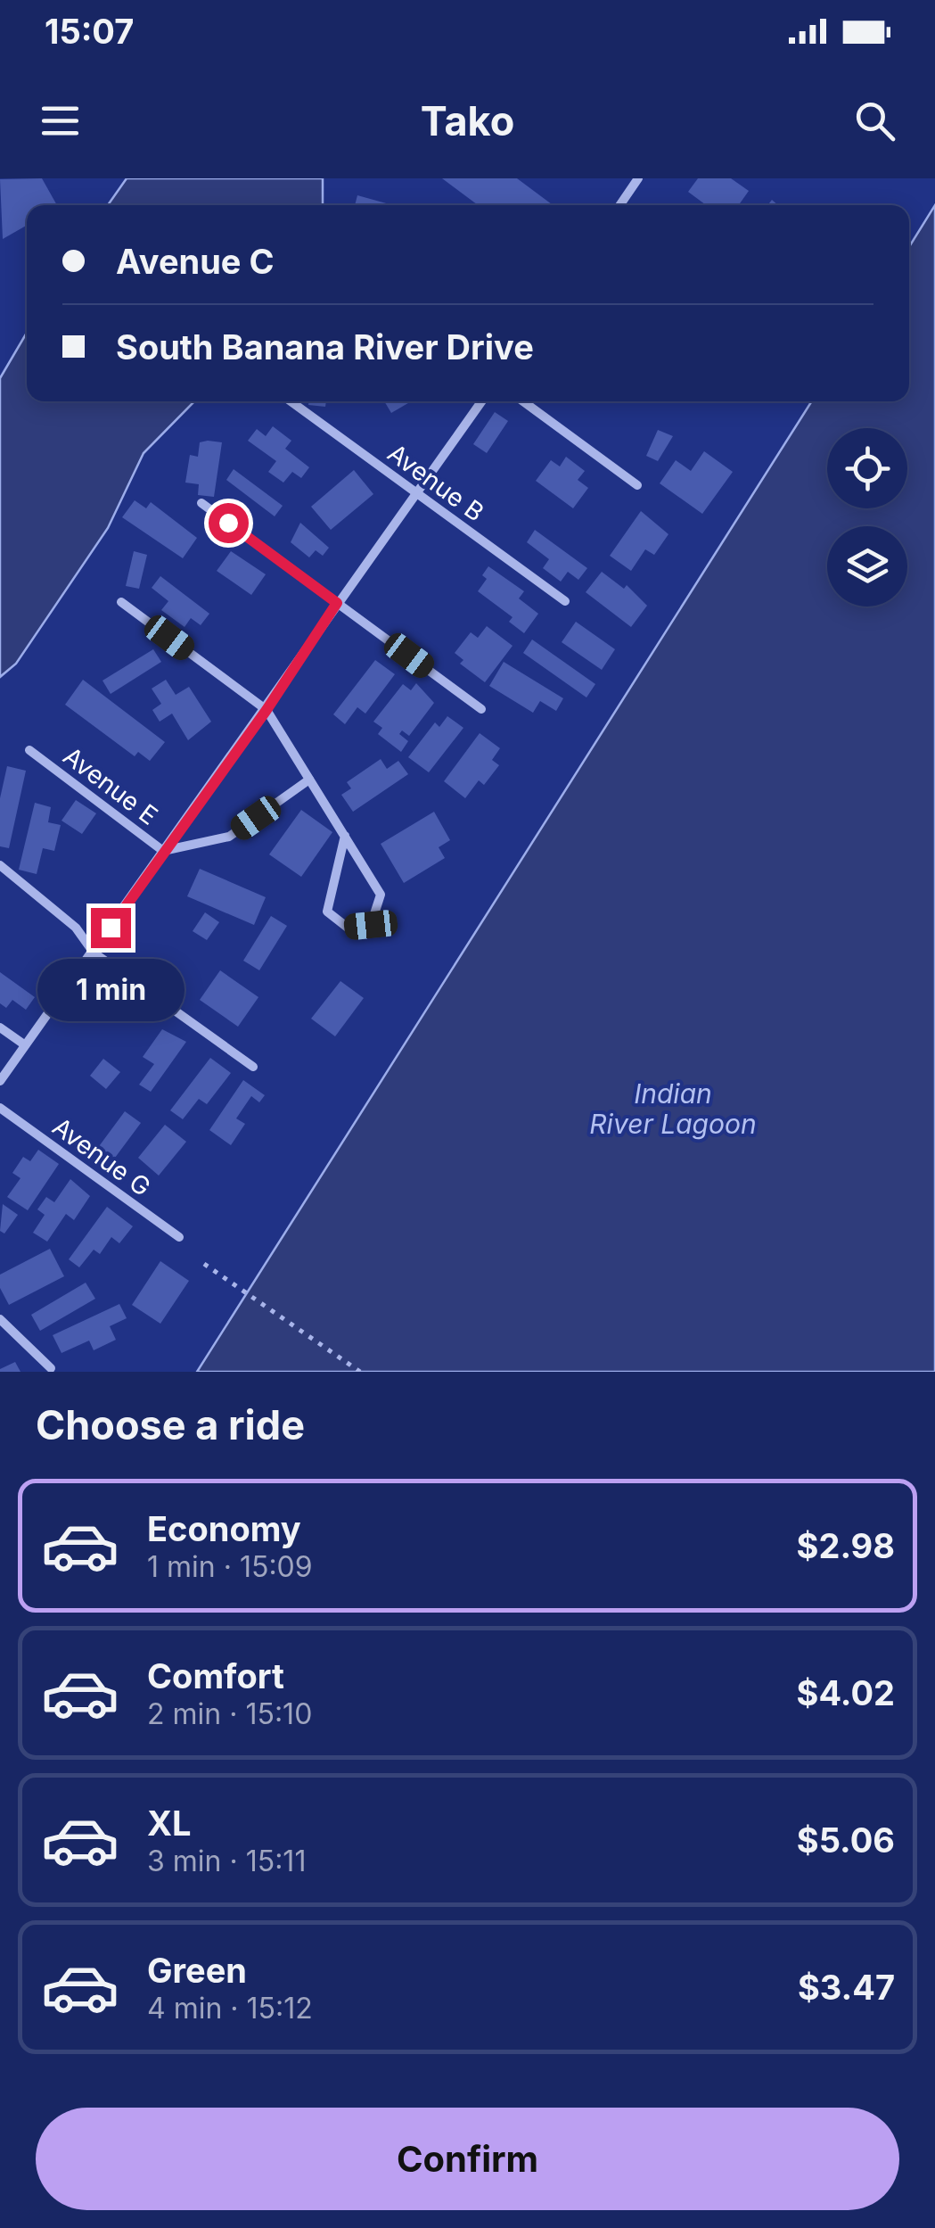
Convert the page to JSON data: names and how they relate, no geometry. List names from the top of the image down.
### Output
{
  "streets": {
    "street": ["Avenue B", "Avenue E", "Avenue G"]
  },
  "water": ["Indian River Lagoon"],
  "page": {
    "status": "15:07",
    "header": "Tako",
    "banner": ["Avenue C", "South Banana River Drive"],
    "bubble": "1 min",
    "heading": "Choose a ride",
    "list": [
      {
        "name": "Economy",
        "note": "1 min · 15:09",
        "value": "$2.98"
      },
      {
        "name": "Comfort",
        "note": "2 min · 15:10",
        "value": "$4.02"
      },
      {
        "name": "XL",
        "note": "3 min · 15:11",
        "value": "$5.06"
      },
      {
        "name": "Green",
        "note": "4 min · 15:12",
        "value": "$3.47"
      }
    ],
    "buttons": "Confirm"
  }
}
